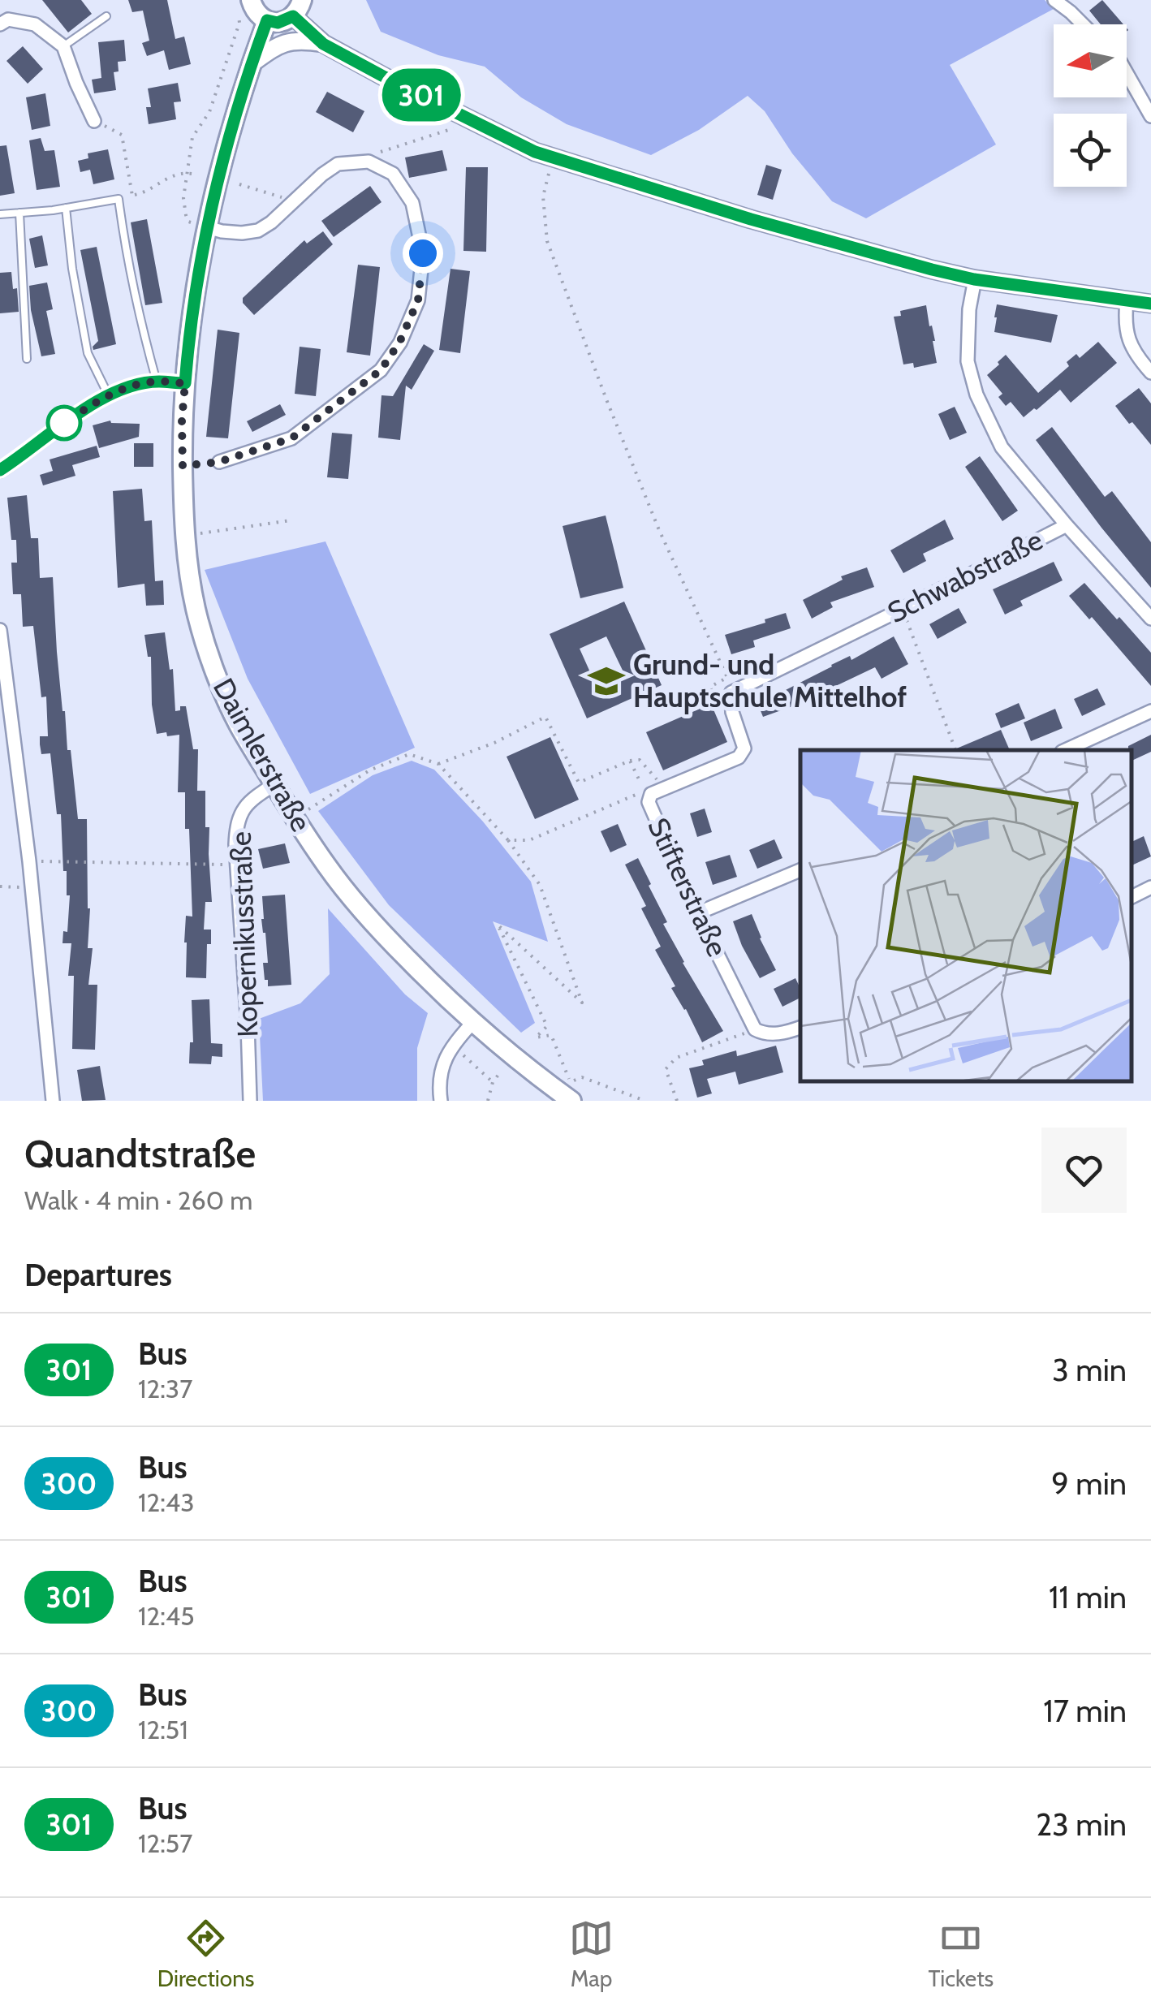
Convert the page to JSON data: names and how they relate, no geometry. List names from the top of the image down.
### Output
{
  "streets": {
    "main road": ["Daimlerstraße"],
    "street": ["Schwabstraße", "Stifterstraße", "Kopernikusstraße"]
  },
  "crossings": [
    ["Schwabstraße", "Stifterstraße"],
    ["Daimlerstraße", "Kopernikusstraße"]
  ],
  "places": {
    "school or university": ["Grund- und Hauptschule Mittelhof"]
  },
  "lines": ["bus line 301"],
  "north": "left",
  "page": {
    "on_map": "301",
    "heading": [
      ["Quandtstraße", "Walk · 4 min · 260 m"],
      "Departures"
    ],
    "list": [
      {
        "mark": "301",
        "name": "Bus",
        "note": "12:37",
        "value": "3 min"
      },
      {
        "mark": "300",
        "name": "Bus",
        "note": "12:43",
        "value": "9 min"
      },
      {
        "mark": "301",
        "name": "Bus",
        "note": "12:45",
        "value": "11 min"
      },
      {
        "mark": "300",
        "name": "Bus",
        "note": "12:51",
        "value": "17 min"
      },
      {
        "mark": "301",
        "name": "Bus",
        "note": "12:57",
        "value": "23 min"
      }
    ],
    "tabs": ["Directions", "Map", "Tickets"]
  }
}
